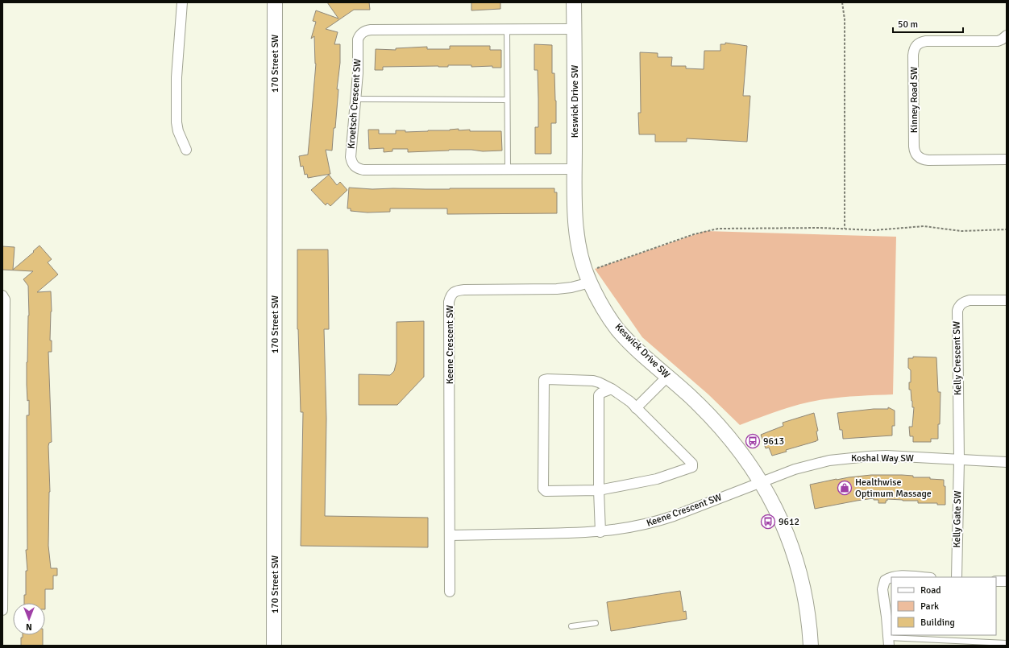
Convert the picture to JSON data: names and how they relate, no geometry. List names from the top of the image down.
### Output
{
  "streets": {
    "street": [
      "170 Street SW",
      "Kinney Road SW",
      "Keswick Drive SW",
      "Kroetsch Crescent SW",
      "Keene Crescent SW",
      "Kelly Crescent SW",
      "Koshal Way SW",
      "Kelly Gate SW"
    ]
  },
  "crossings": [
    ["Keswick Drive SW", "Kroetsch Crescent SW"],
    ["Keswick Drive SW", "Keene Crescent SW"],
    ["Keswick Drive SW", "Koshal Way SW"],
    ["Keene Crescent SW", "Koshal Way SW"],
    ["Kelly Crescent SW", "Koshal Way SW"],
    ["Kelly Crescent SW", "Kelly Gate SW"],
    ["Koshal Way SW", "Kelly Gate SW"]
  ],
  "places": {
    "bus stop": ["9613", "9612"],
    "shop": ["Healthwise Optimum Massage"]
  },
  "legend": ["Road", "Park", "Building"],
  "scale_bar": "50 m",
  "north": "bottom"
}
